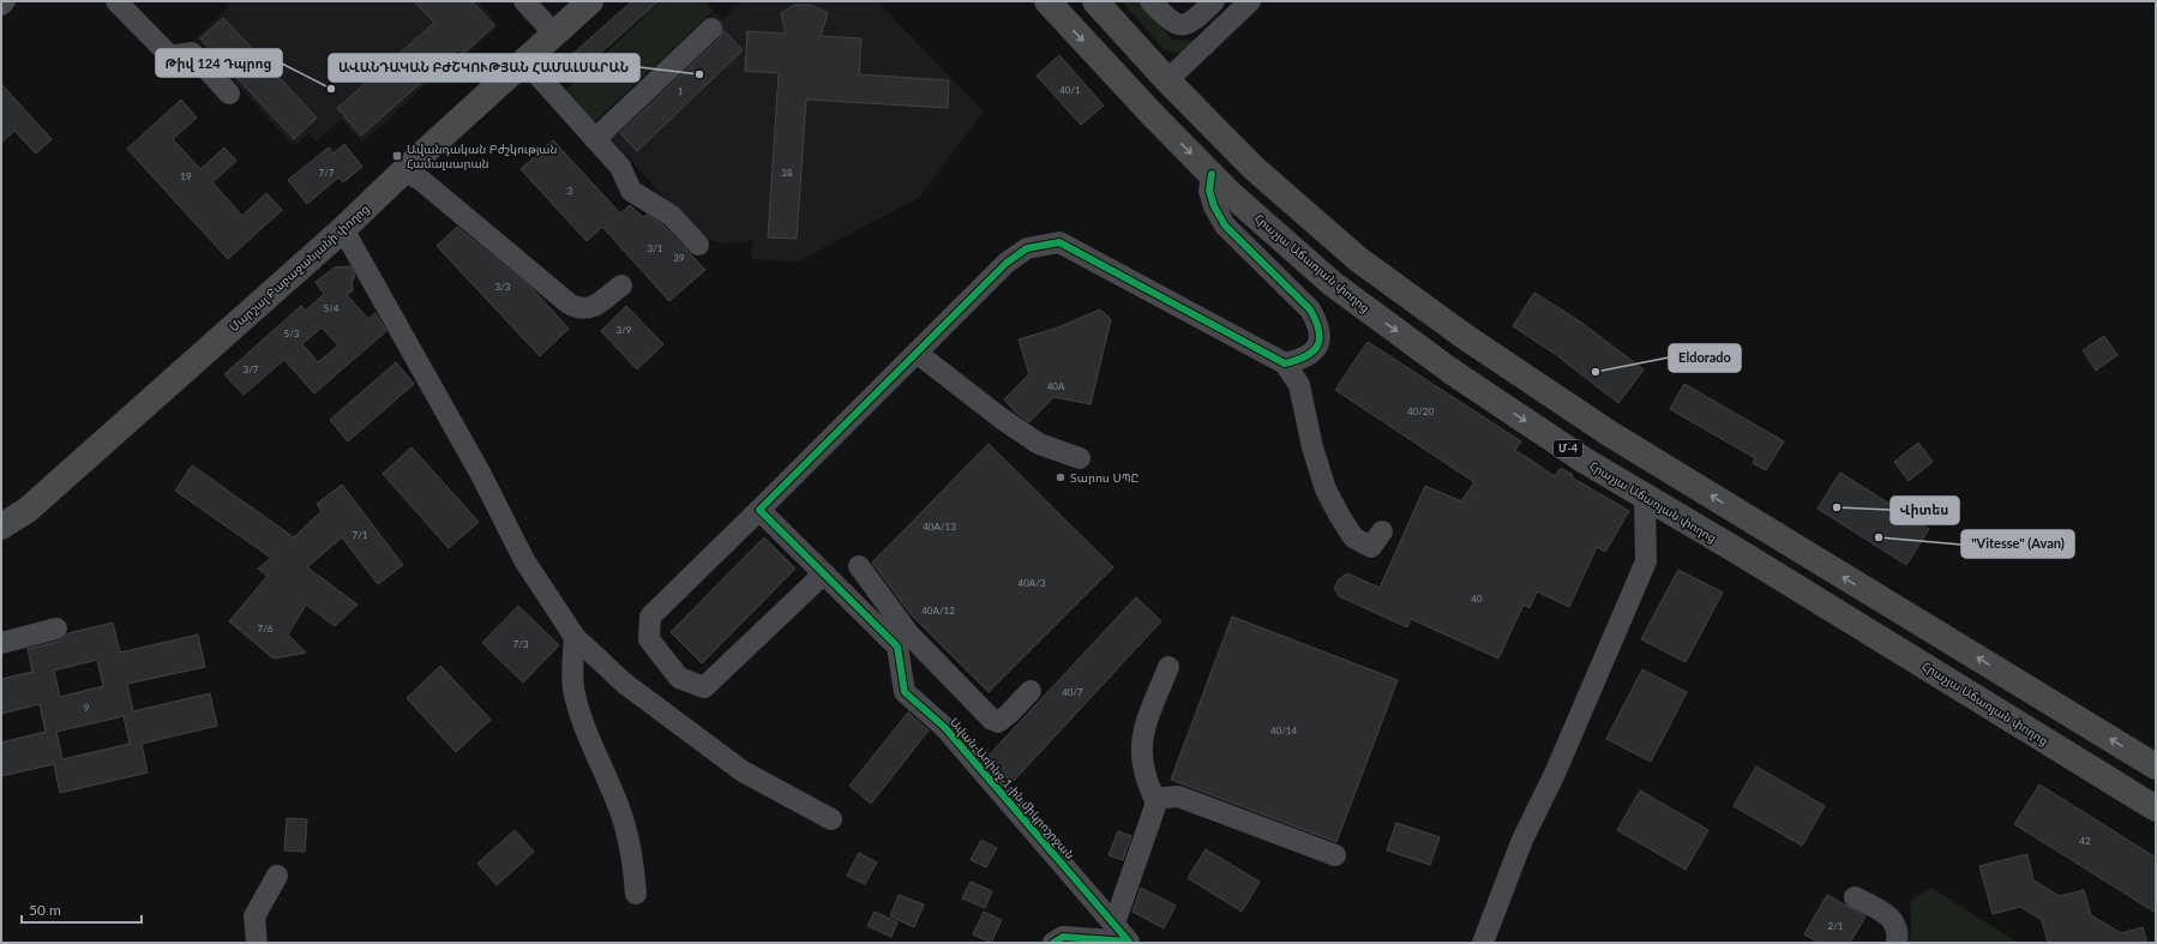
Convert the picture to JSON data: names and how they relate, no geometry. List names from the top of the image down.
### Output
{
  "streets": {
    "main road": ["Հրաչյա Աճառյան փողոց", "Մարշալ Բաբաջանյանի փողոց", "Մ-4"],
    "street": ["Ավան-Առինջ 1-ին միկրոշրջան"]
  },
  "places": {
    "other": [
      "ԱՎԱՆԴԱԿԱՆ ԲԺՇԿՈՒԹՅԱՆ ՀԱՄԱԼՍԱՐԱՆ",
      "Թիվ 124 Դպրոց",
      "Eldorado",
      "Տարոս ՍՊԸ",
      "Վիտես",
      "\"Vitesse\" (Avan)"
    ],
    "transit": ["Ավանդական Բժշկության Համալսարան"]
  },
  "house_numbers": [
    "40/1",
    "1",
    "7/7",
    "38",
    "19",
    "3",
    "3/1",
    "39",
    "3/3",
    "5/4",
    "3/9",
    "5/3",
    "3/7",
    "40А",
    "40/20",
    "40А/13",
    "7/1",
    "40А/3",
    "40",
    "40А/12",
    "7/6",
    "7/3",
    "40/7",
    "9",
    "40/14",
    "42",
    "2/1"
  ],
  "scale_bar": "50 m"
}
